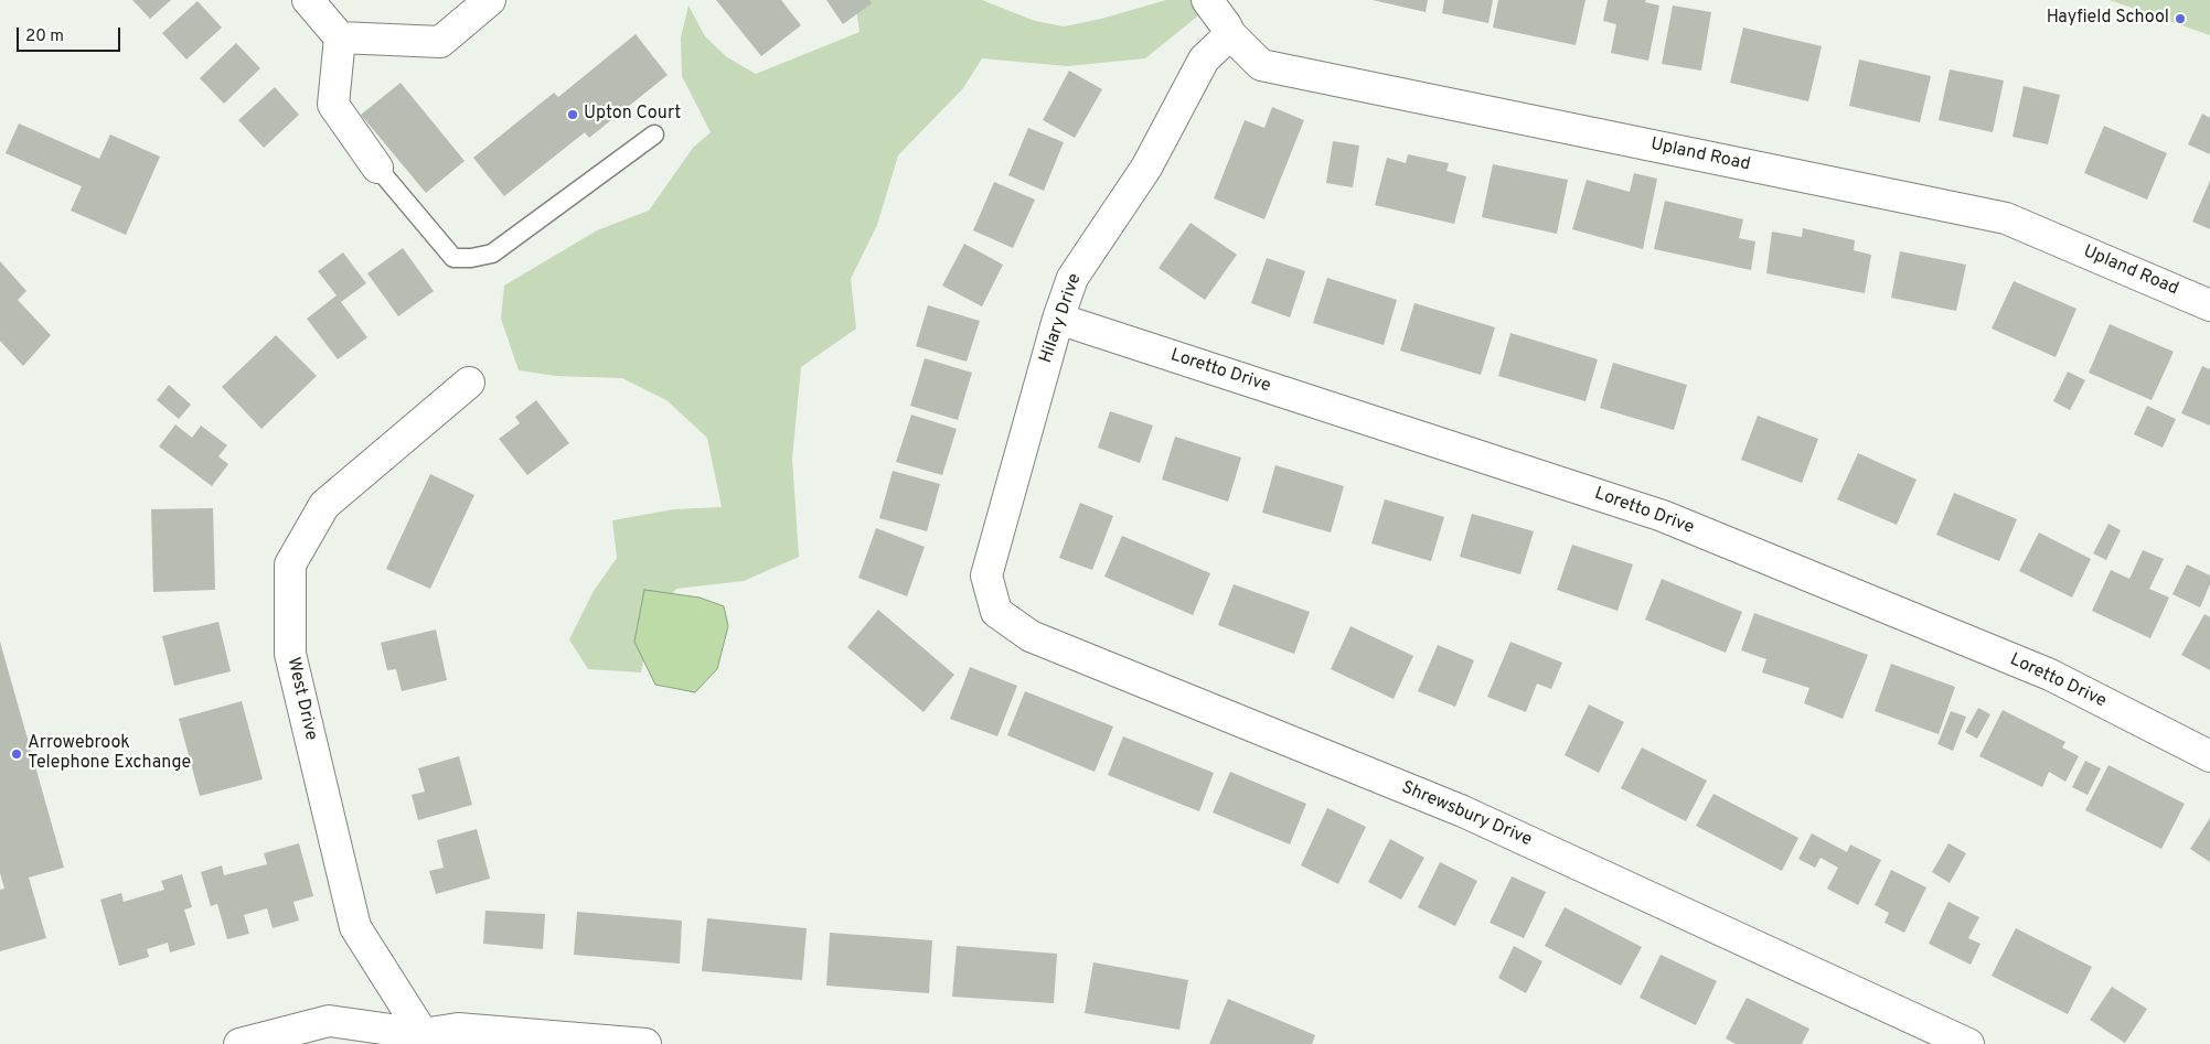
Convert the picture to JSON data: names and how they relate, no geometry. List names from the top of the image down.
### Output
{
  "streets": {
    "street": [
      "Upland Road",
      "Hilary Drive",
      "Loretto Drive",
      "West Drive",
      "Shrewsbury Drive"
    ]
  },
  "crossings": [
    ["Upland Road", "Hilary Drive"],
    ["Hilary Drive", "Loretto Drive"],
    ["Hilary Drive", "Shrewsbury Drive"]
  ],
  "places": ["Hayfield School", "Upton Court", "Arrowebrook Telephone Exchange"],
  "scale_bar": "20 m"
}
